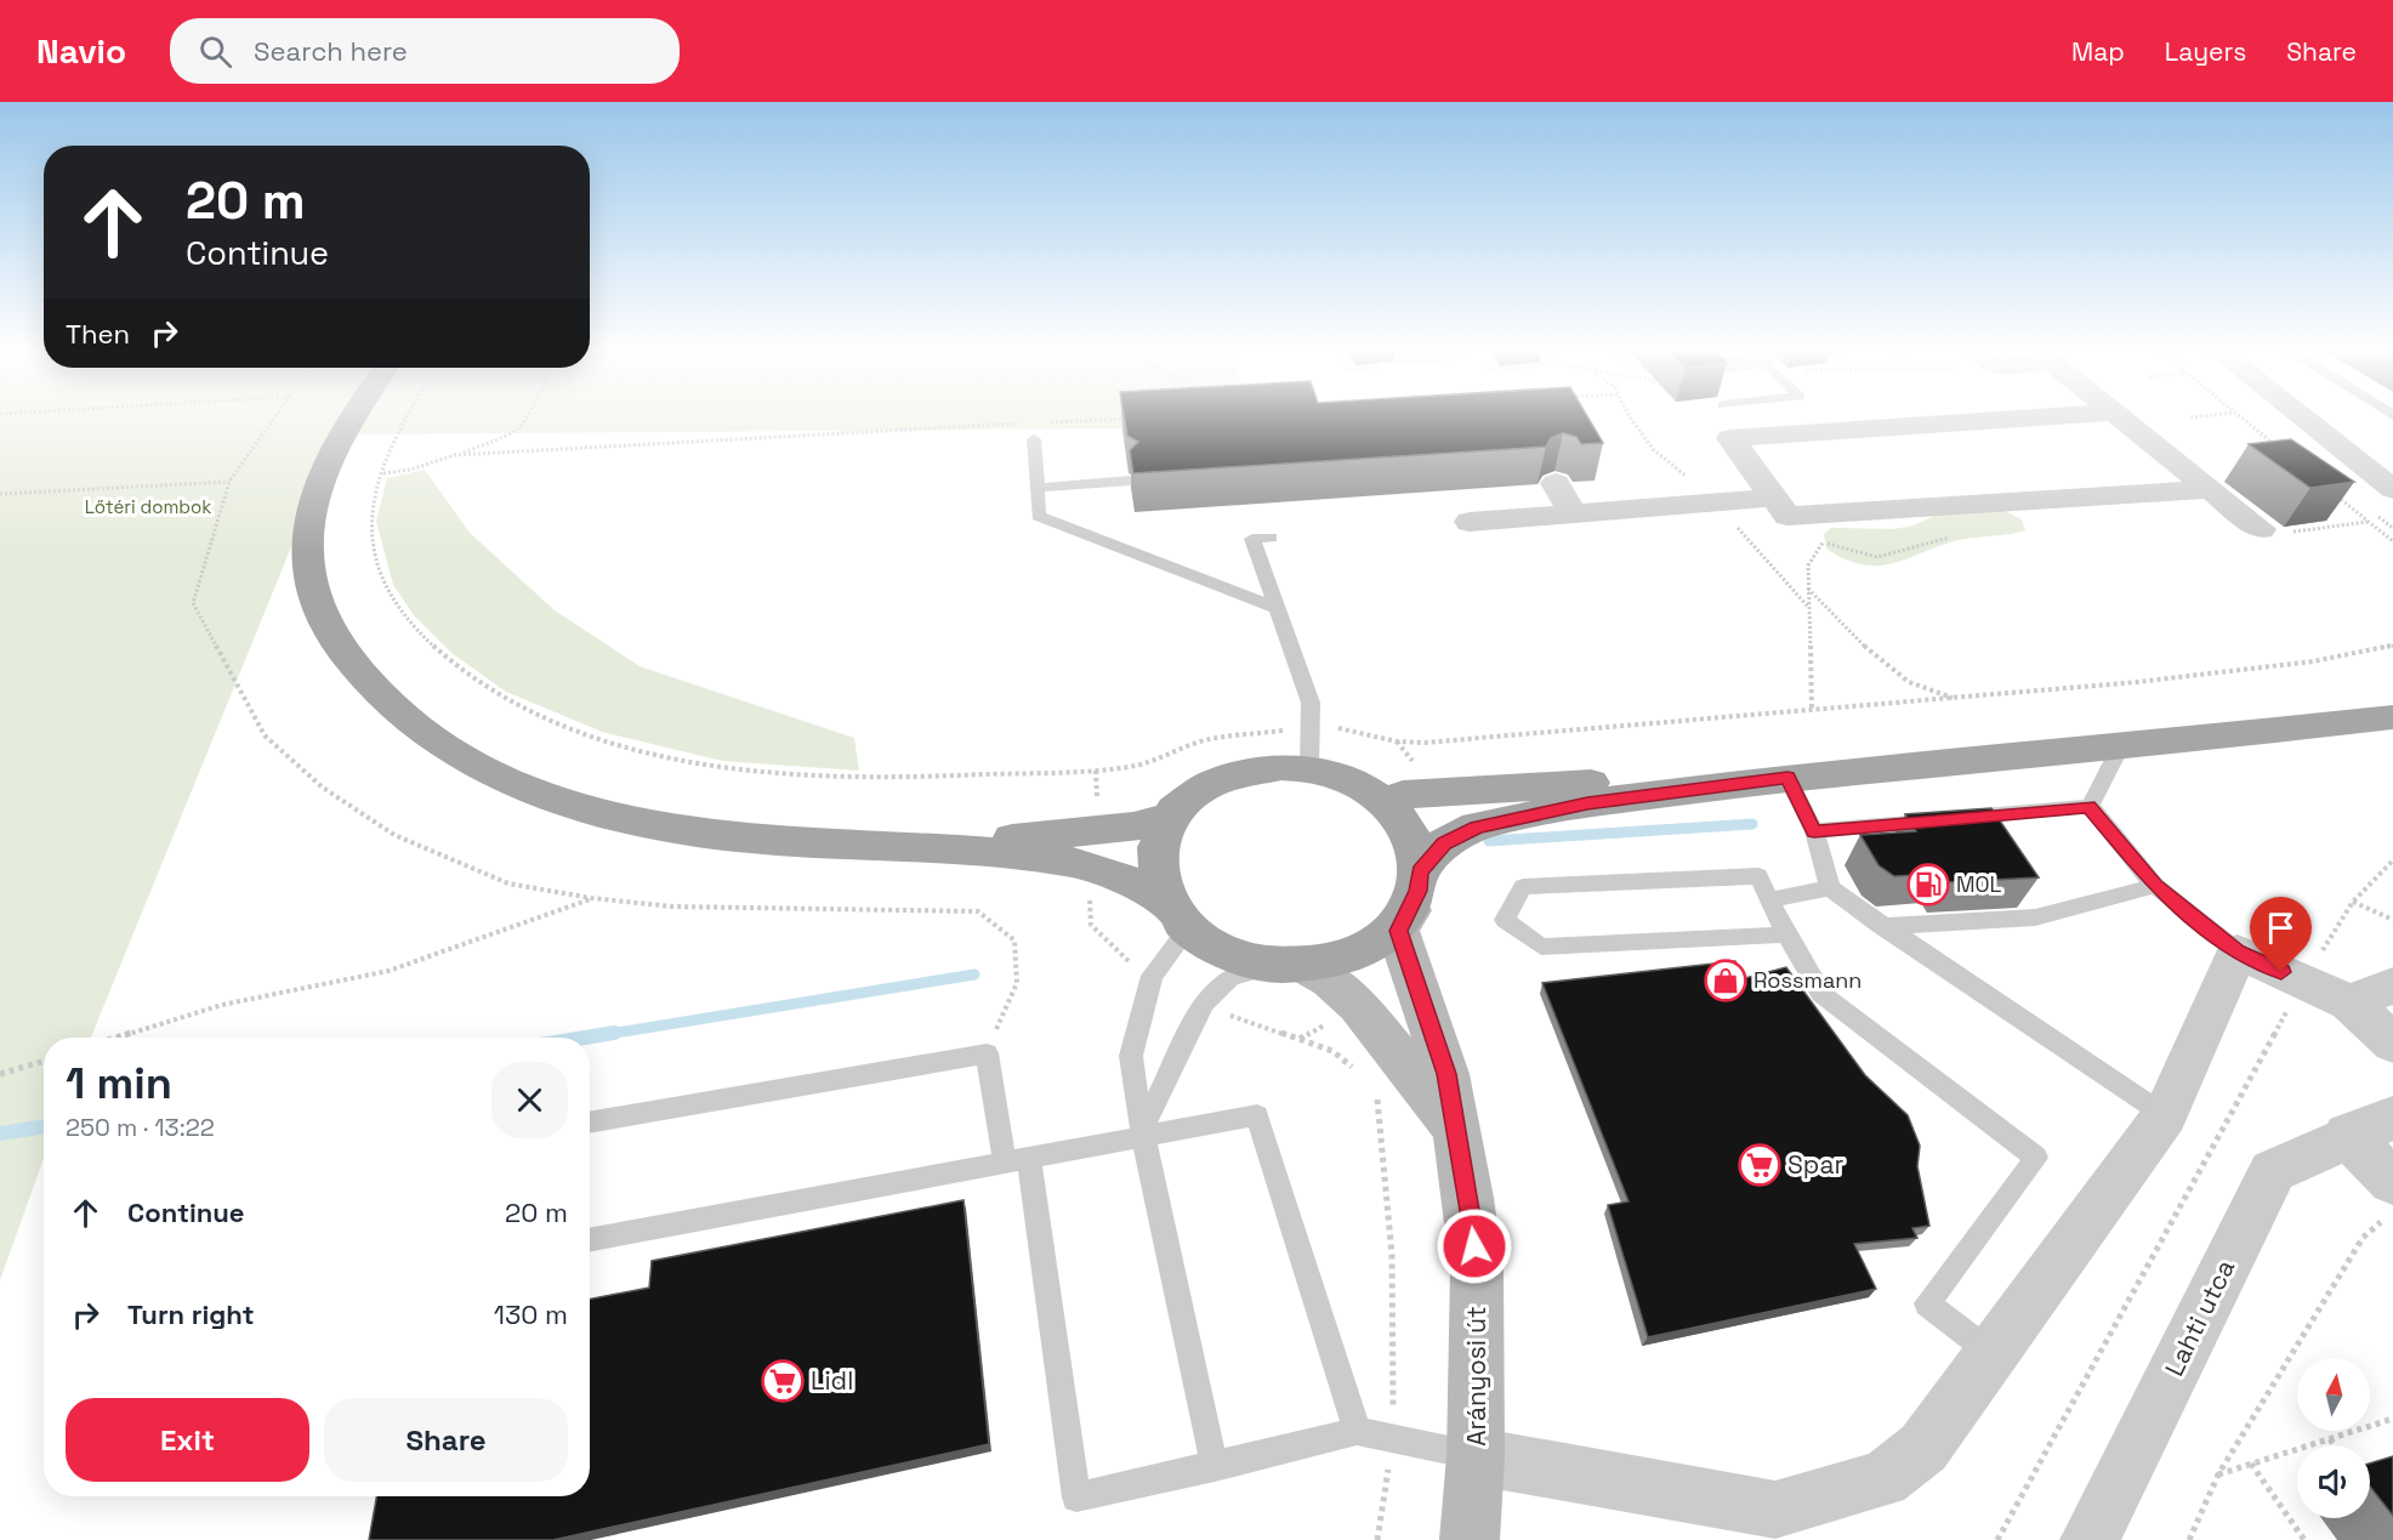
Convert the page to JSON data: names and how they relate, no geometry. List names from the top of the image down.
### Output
{
  "streets": {
    "main road": ["Arányosi út"],
    "street": ["Lahti utca"]
  },
  "parks": ["Lőtéri dombok"],
  "places": {
    "fuel station": ["MOL"],
    "shop": ["Rossmann"],
    "supermarket": ["Spar", "Lidl"]
  },
  "north": "top",
  "page": {
    "header": "Navio",
    "search": "Search here",
    "nav": ["Map", "Layers", "Share"],
    "turn": ["20 m", "Continue"],
    "then": "Then",
    "heading": ["1 min", "250 m · 13:22"],
    "list": [
      {
        "name": "Continue",
        "value": "20 m"
      },
      {
        "name": "Turn right",
        "value": "130 m"
      }
    ],
    "buttons": ["Exit", "Share"]
  }
}
